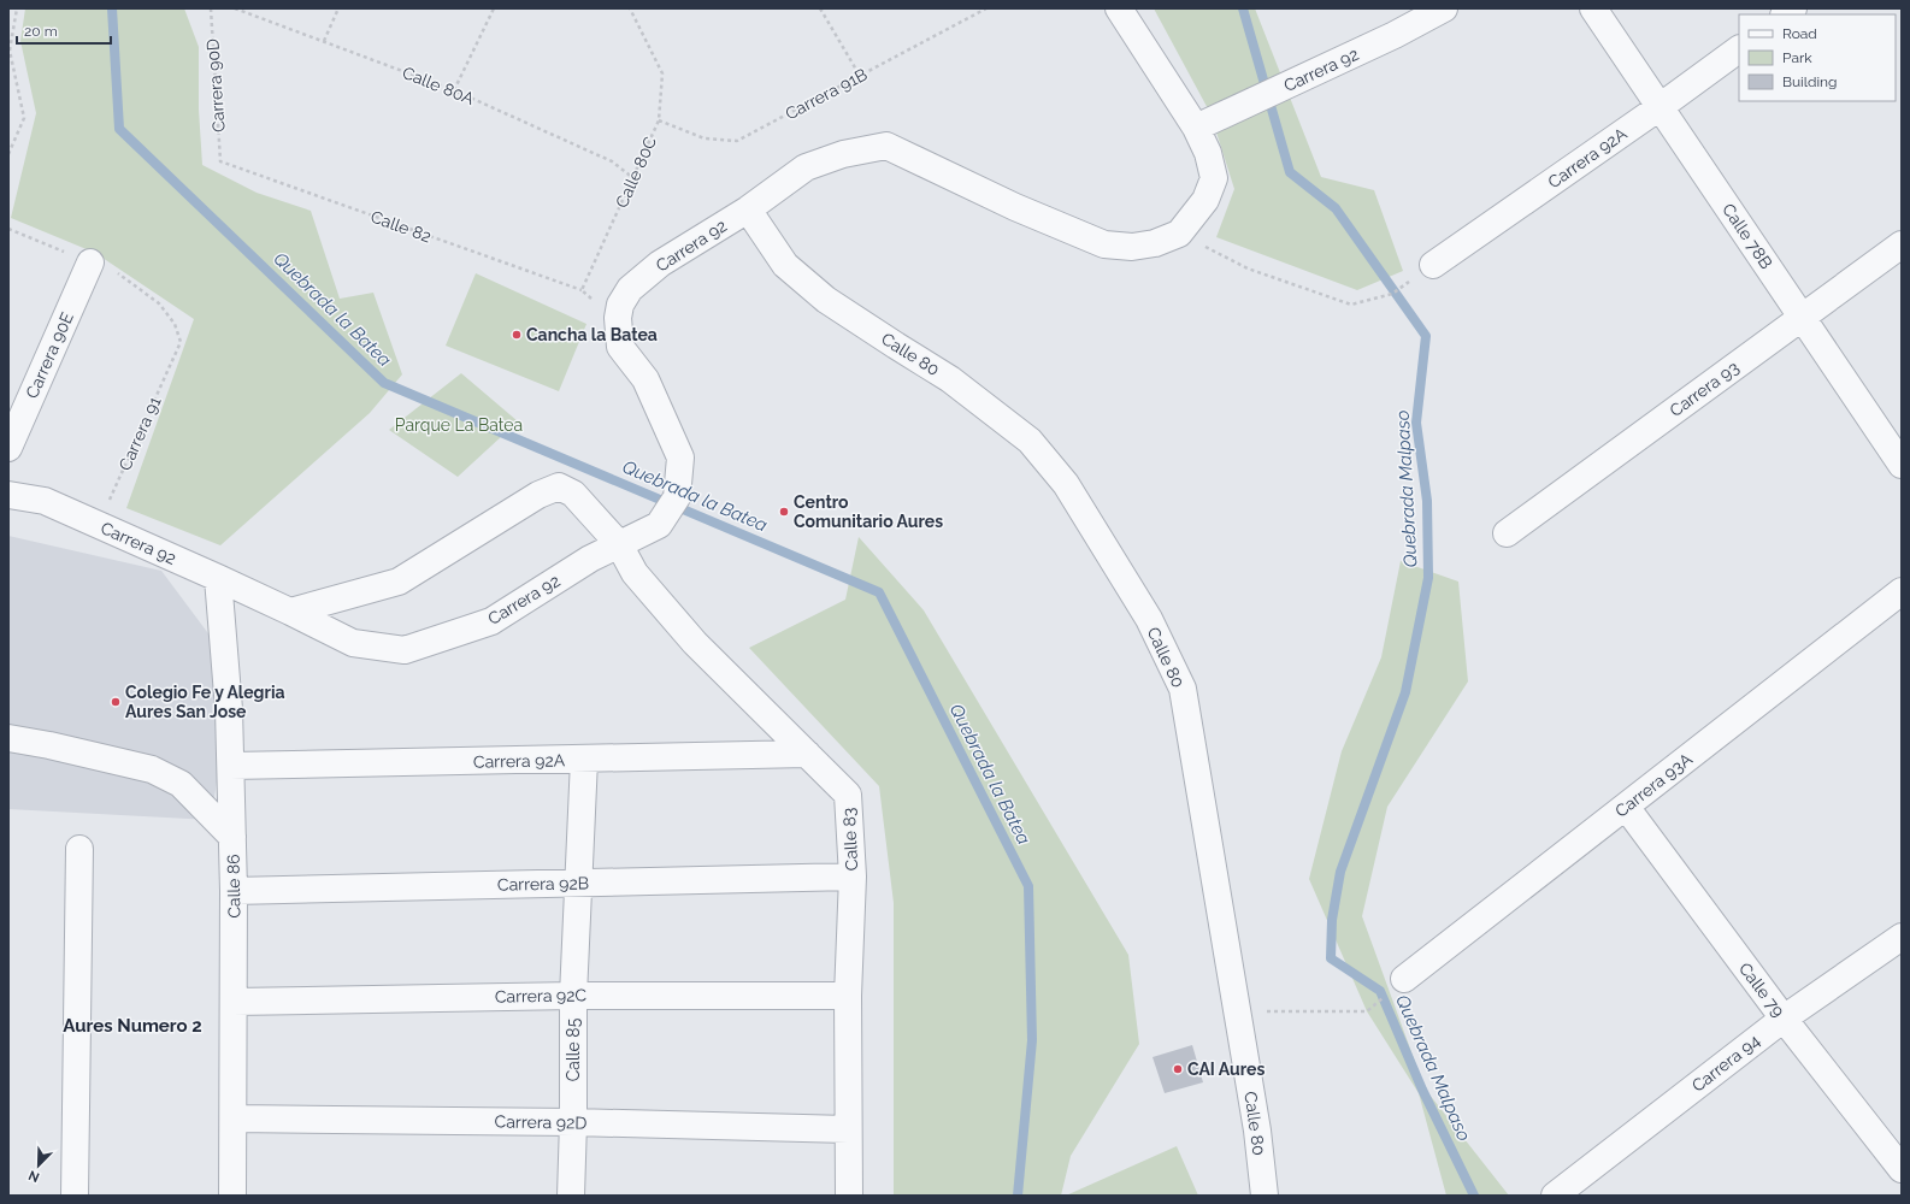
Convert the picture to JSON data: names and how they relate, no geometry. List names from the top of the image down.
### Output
{
  "streets": {
    "street": [
      "Carrera 92",
      "Carrera 92A",
      "Calle 78B",
      "Calle 80",
      "Carrera 90E",
      "Carrera 93",
      "Carrera 93A",
      "Calle 83",
      "Carrera 92B",
      "Calle 86",
      "Calle 79",
      "Carrera 92C",
      "Calle 85",
      "Carrera 94",
      "Carrera 92D"
    ],
    "path": [
      "Carrera 90D",
      "Calle 80A",
      "Carrera 91B",
      "Calle 80C",
      "Calle 82",
      "Carrera 91"
    ]
  },
  "crossings": [
    ["Carrera 92", "Calle 80"],
    ["Carrera 92", "Carrera 91"],
    ["Carrera 92", "Calle 83"],
    ["Carrera 92", "Calle 86"],
    ["Carrera 90D", "Calle 82"],
    ["Calle 80A", "Calle 80C"],
    ["Carrera 91B", "Calle 80C"],
    ["Carrera 92A", "Calle 78B"],
    ["Carrera 92A", "Calle 83"],
    ["Carrera 92A", "Calle 86"],
    ["Carrera 92A", "Calle 85"],
    ["Calle 80C", "Calle 82"],
    ["Calle 78B", "Carrera 93"],
    ["Carrera 93A", "Calle 79"],
    ["Calle 83", "Carrera 92B"],
    ["Calle 83", "Carrera 92C"],
    ["Calle 83", "Carrera 92D"],
    ["Carrera 92B", "Calle 86"],
    ["Carrera 92B", "Calle 85"],
    ["Calle 86", "Carrera 92C"],
    ["Calle 86", "Carrera 92D"],
    ["Calle 79", "Carrera 94"],
    ["Carrera 92C", "Calle 85"],
    ["Calle 85", "Carrera 92D"]
  ],
  "districts": ["Aures Numero 2"],
  "water": ["Quebrada la Batea", "Quebrada Malpaso"],
  "parks": ["Parque La Batea"],
  "places": [
    "Cancha la Batea",
    "Centro Comunitario Aures",
    "Colegio Fe y Alegria Aures San Jose",
    "CAI Aures"
  ],
  "legend": ["Road", "Park", "Building"],
  "scale_bar": "20 m",
  "north": "bottom left"
}
